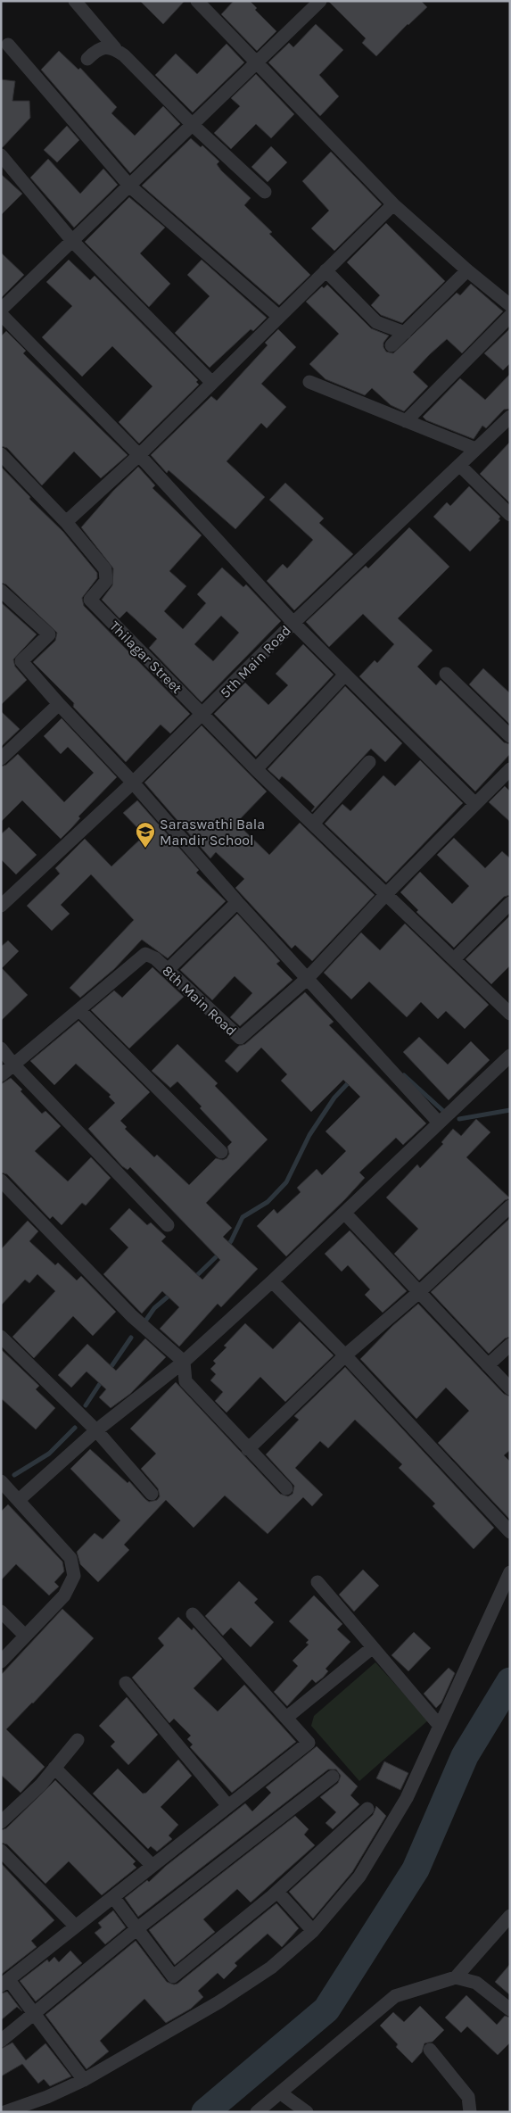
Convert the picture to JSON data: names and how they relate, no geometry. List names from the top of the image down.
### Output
{
  "streets": {
    "street": ["Thilagar Street", "5th Main Road", "8th Main Road"]
  },
  "crossings": [
    ["Thilagar Street", "5th Main Road"],
    ["Thilagar Street", "8th Main Road"]
  ],
  "places": {
    "school or university": ["Saraswathi Bala Mandir School"]
  }
}
